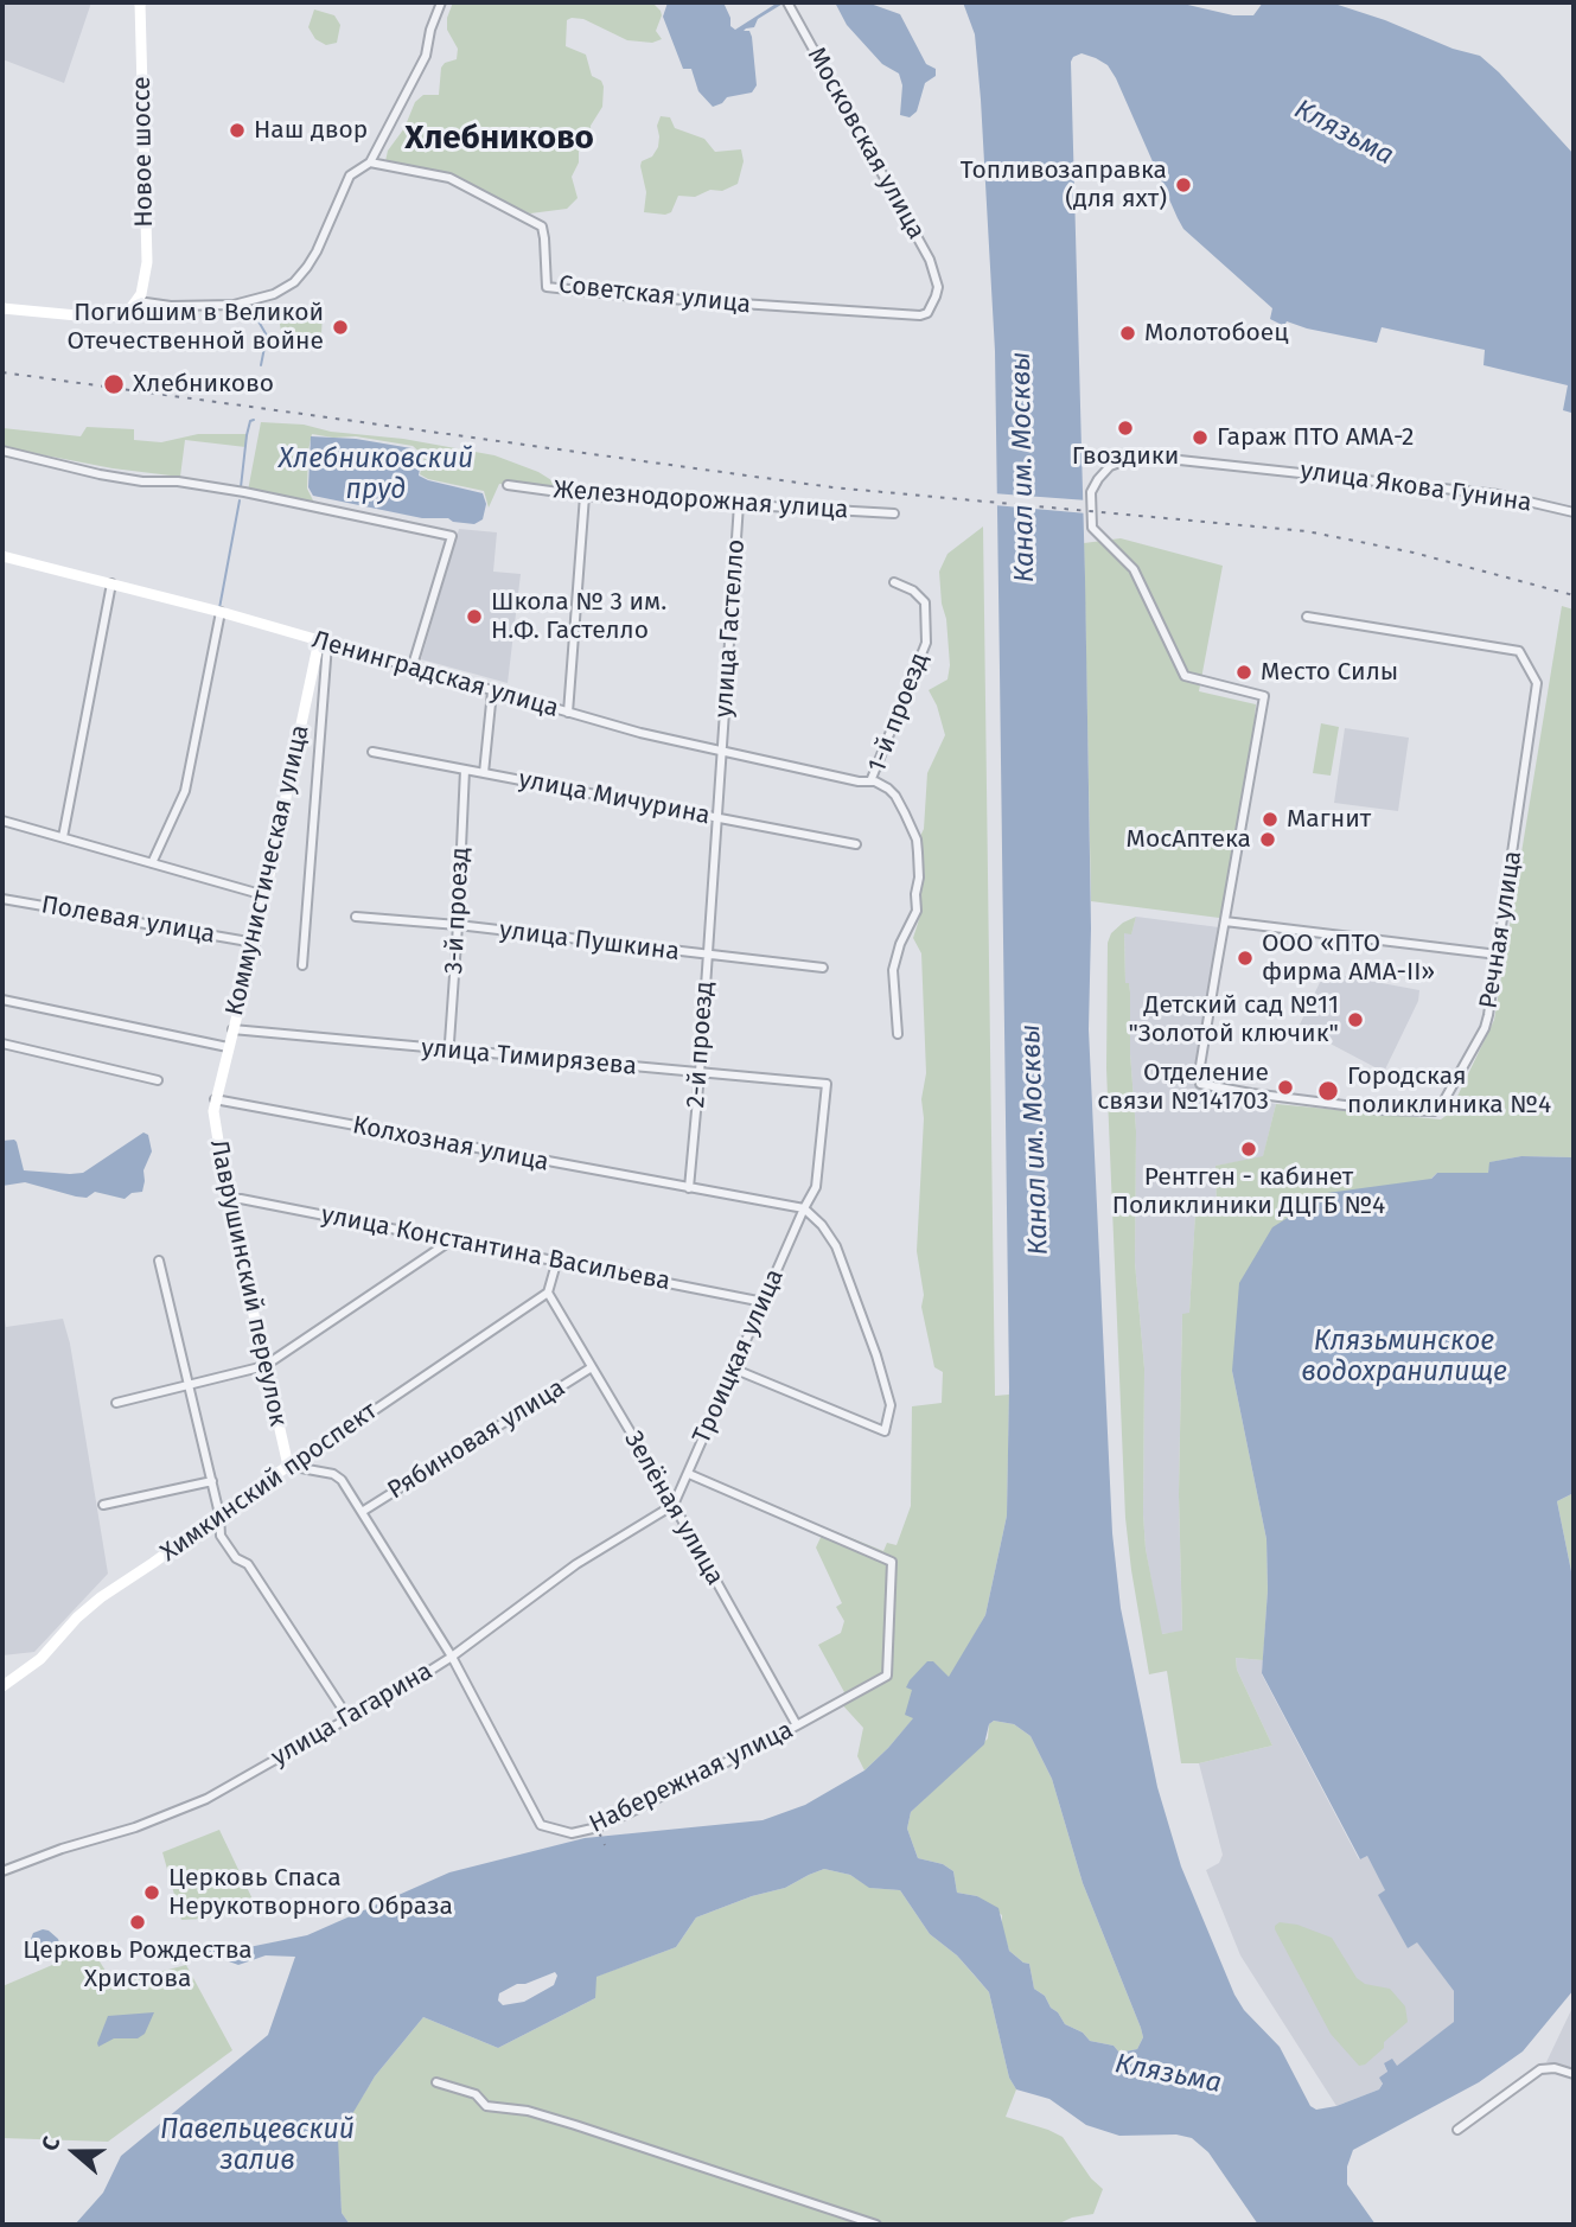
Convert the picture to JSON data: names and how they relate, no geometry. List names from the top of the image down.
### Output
{
  "streets": {
    "street": [
      "Московская улица",
      "Новое шоссе",
      "Советская улица",
      "улица Якова Гунина",
      "Железнодорожная улица",
      "улица Гастелло",
      "Ленинградская улица",
      "1-й проезд",
      "улица Мичурина",
      "Коммунистическая улица",
      "3-й проезд",
      "Полевая улица",
      "Речная улица",
      "улица Пушкина",
      "2-й проезд",
      "улица Тимирязева",
      "Колхозная улица",
      "улица Константина Васильева",
      "Лаврушинский переулок",
      "Троицкая улица",
      "Рябиновая улица",
      "Химкинский проспект",
      "Зелёная улица",
      "улица Гагарина",
      "Набережная улица"
    ]
  },
  "crossings": [
    ["Московская улица", "Советская улица"],
    ["улица Якова Гунина", "Речная улица"],
    ["Железнодорожная улица", "улица Гастелло"],
    ["улица Гастелло", "Ленинградская улица"],
    ["улица Гастелло", "2-й проезд"],
    ["Ленинградская улица", "1-й проезд"],
    ["Ленинградская улица", "Коммунистическая улица"],
    ["Ленинградская улица", "2-й проезд"],
    ["улица Мичурина", "3-й проезд"],
    ["улица Мичурина", "2-й проезд"],
    ["Коммунистическая улица", "Полевая улица"],
    ["Коммунистическая улица", "улица Тимирязева"],
    ["Коммунистическая улица", "Колхозная улица"],
    ["Коммунистическая улица", "Лаврушинский переулок"],
    ["3-й проезд", "улица Пушкина"],
    ["3-й проезд", "улица Тимирязева"],
    ["улица Пушкина", "2-й проезд"],
    ["2-й проезд", "улица Тимирязева"],
    ["2-й проезд", "Колхозная улица"],
    ["улица Тимирязева", "Колхозная улица"],
    ["улица Тимирязева", "Троицкая улица"],
    ["Колхозная улица", "Лаврушинский переулок"],
    ["Колхозная улица", "Троицкая улица"],
    ["улица Константина Васильева", "Лаврушинский переулок"],
    ["улица Константина Васильева", "Троицкая улица"],
    ["Лаврушинский переулок", "Химкинский проспект"],
    ["Троицкая улица", "Зелёная улица"],
    ["Троицкая улица", "улица Гагарина"],
    ["Троицкая улица", "Набережная улица"],
    ["Рябиновая улица", "Зелёная улица"],
    ["Химкинский проспект", "Зелёная улица"],
    ["Зелёная улица", "улица Гагарина"],
    ["Зелёная улица", "Набережная улица"],
    ["улица Гагарина", "Набережная улица"]
  ],
  "districts": ["Хлебниково"],
  "water": [
    "Клязьма",
    "Хлебниковский пруд",
    "Канал им. Москвы",
    "Клязьминское водохранилище",
    "Павельцевский залив"
  ],
  "places": [
    "Наш двор",
    "Топливозаправка (для яхт)",
    "Погибшим в Великой Отечественной войне",
    "Молотобоец",
    "Хлебниково",
    "Гвоздики",
    "Гараж ПТО АМА-2",
    "Школа № 3 им. Н.Ф. Гастелло",
    "Место Силы",
    "Магнит",
    "МосАптека",
    "ООО «ПТО фирма АМА-II»",
    "Детский сад №11 \"Золотой ключик\"",
    "Отделение связи №141703",
    "Городская поликлиника №4",
    "Рентген - кабинет Поликлиники ДЦГБ №4",
    "Церковь Спаса Нерукотворного Образа",
    "Церковь Рождества Христова"
  ],
  "north": "left"
}
